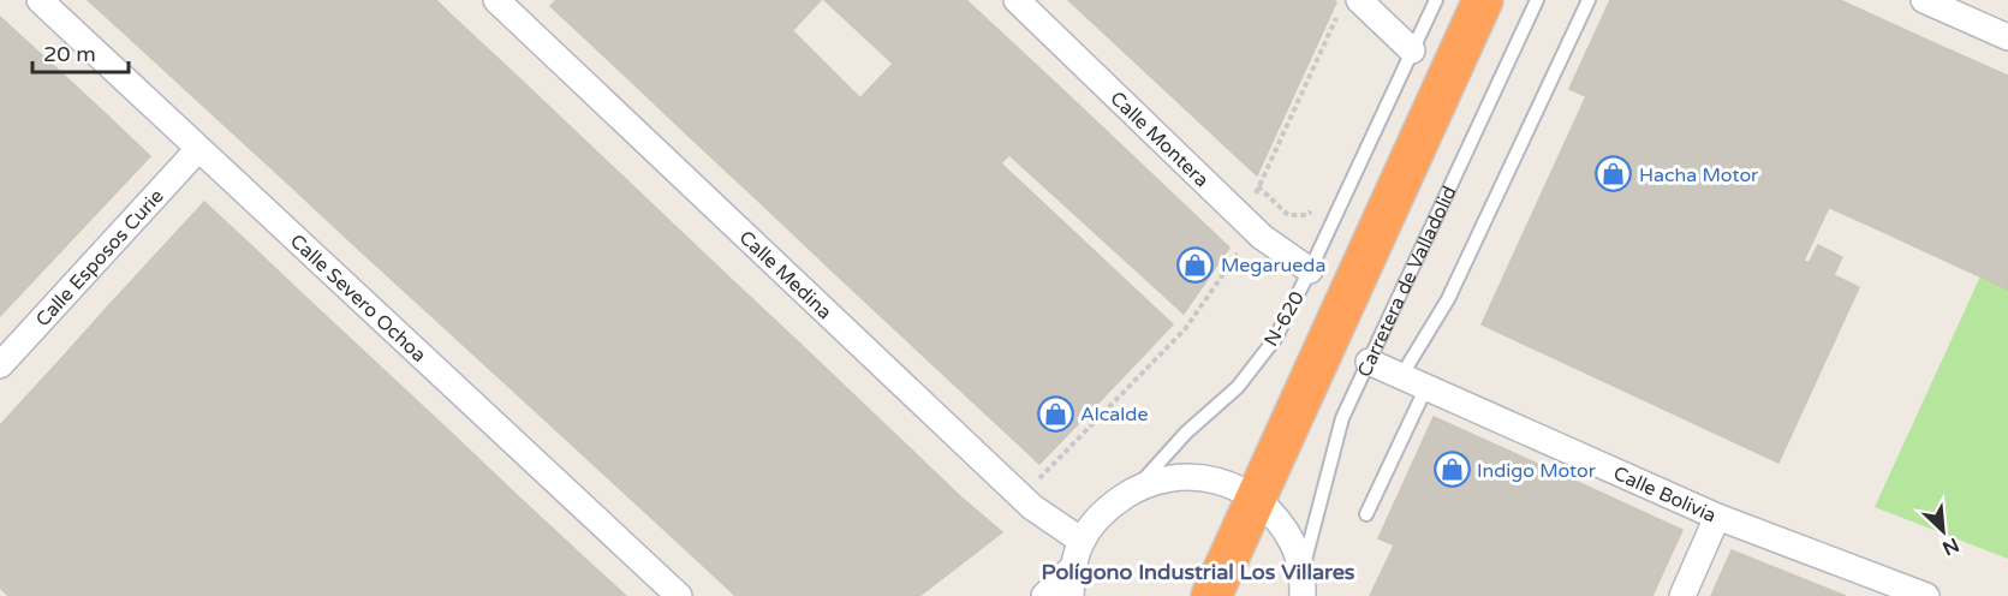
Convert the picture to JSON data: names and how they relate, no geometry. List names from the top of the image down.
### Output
{
  "streets": {
    "street": [
      "Calle Montera",
      "Calle Esposos Curie",
      "Calle Medina",
      "Carretera de Valladolid",
      "Calle Severo Ochoa",
      "Calle Bolivia"
    ],
    "lane": ["N-620"]
  },
  "crossings": [
    ["Calle Montera", "N-620"],
    ["Calle Esposos Curie", "Calle Severo Ochoa"],
    ["Calle Medina", "Carretera de Valladolid"],
    ["Carretera de Valladolid", "N-620"],
    ["Carretera de Valladolid", "Calle Bolivia"]
  ],
  "districts": ["Polígono Industrial Los Villares"],
  "places": {
    "shop": [
      "Hacha Motor",
      "Megarueda",
      "Alcalde",
      "Indigo Motor"
    ]
  },
  "scale_bar": "20 m",
  "north": "bottom right"
}
